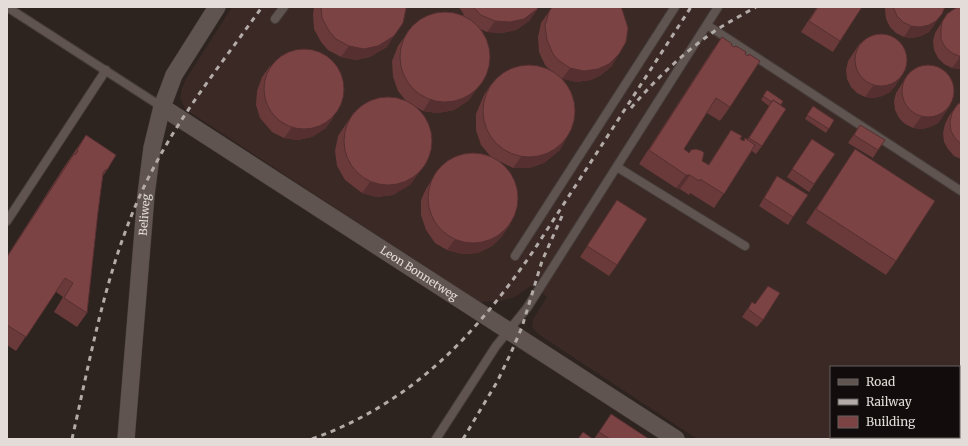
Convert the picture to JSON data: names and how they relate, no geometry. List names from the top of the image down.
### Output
{
  "streets": {
    "street": ["Beliweg", "Leon Bonnetweg"]
  },
  "crossings": [
    ["Beliweg", "Leon Bonnetweg"]
  ],
  "legend": ["Road", "Railway", "Building"]
}
